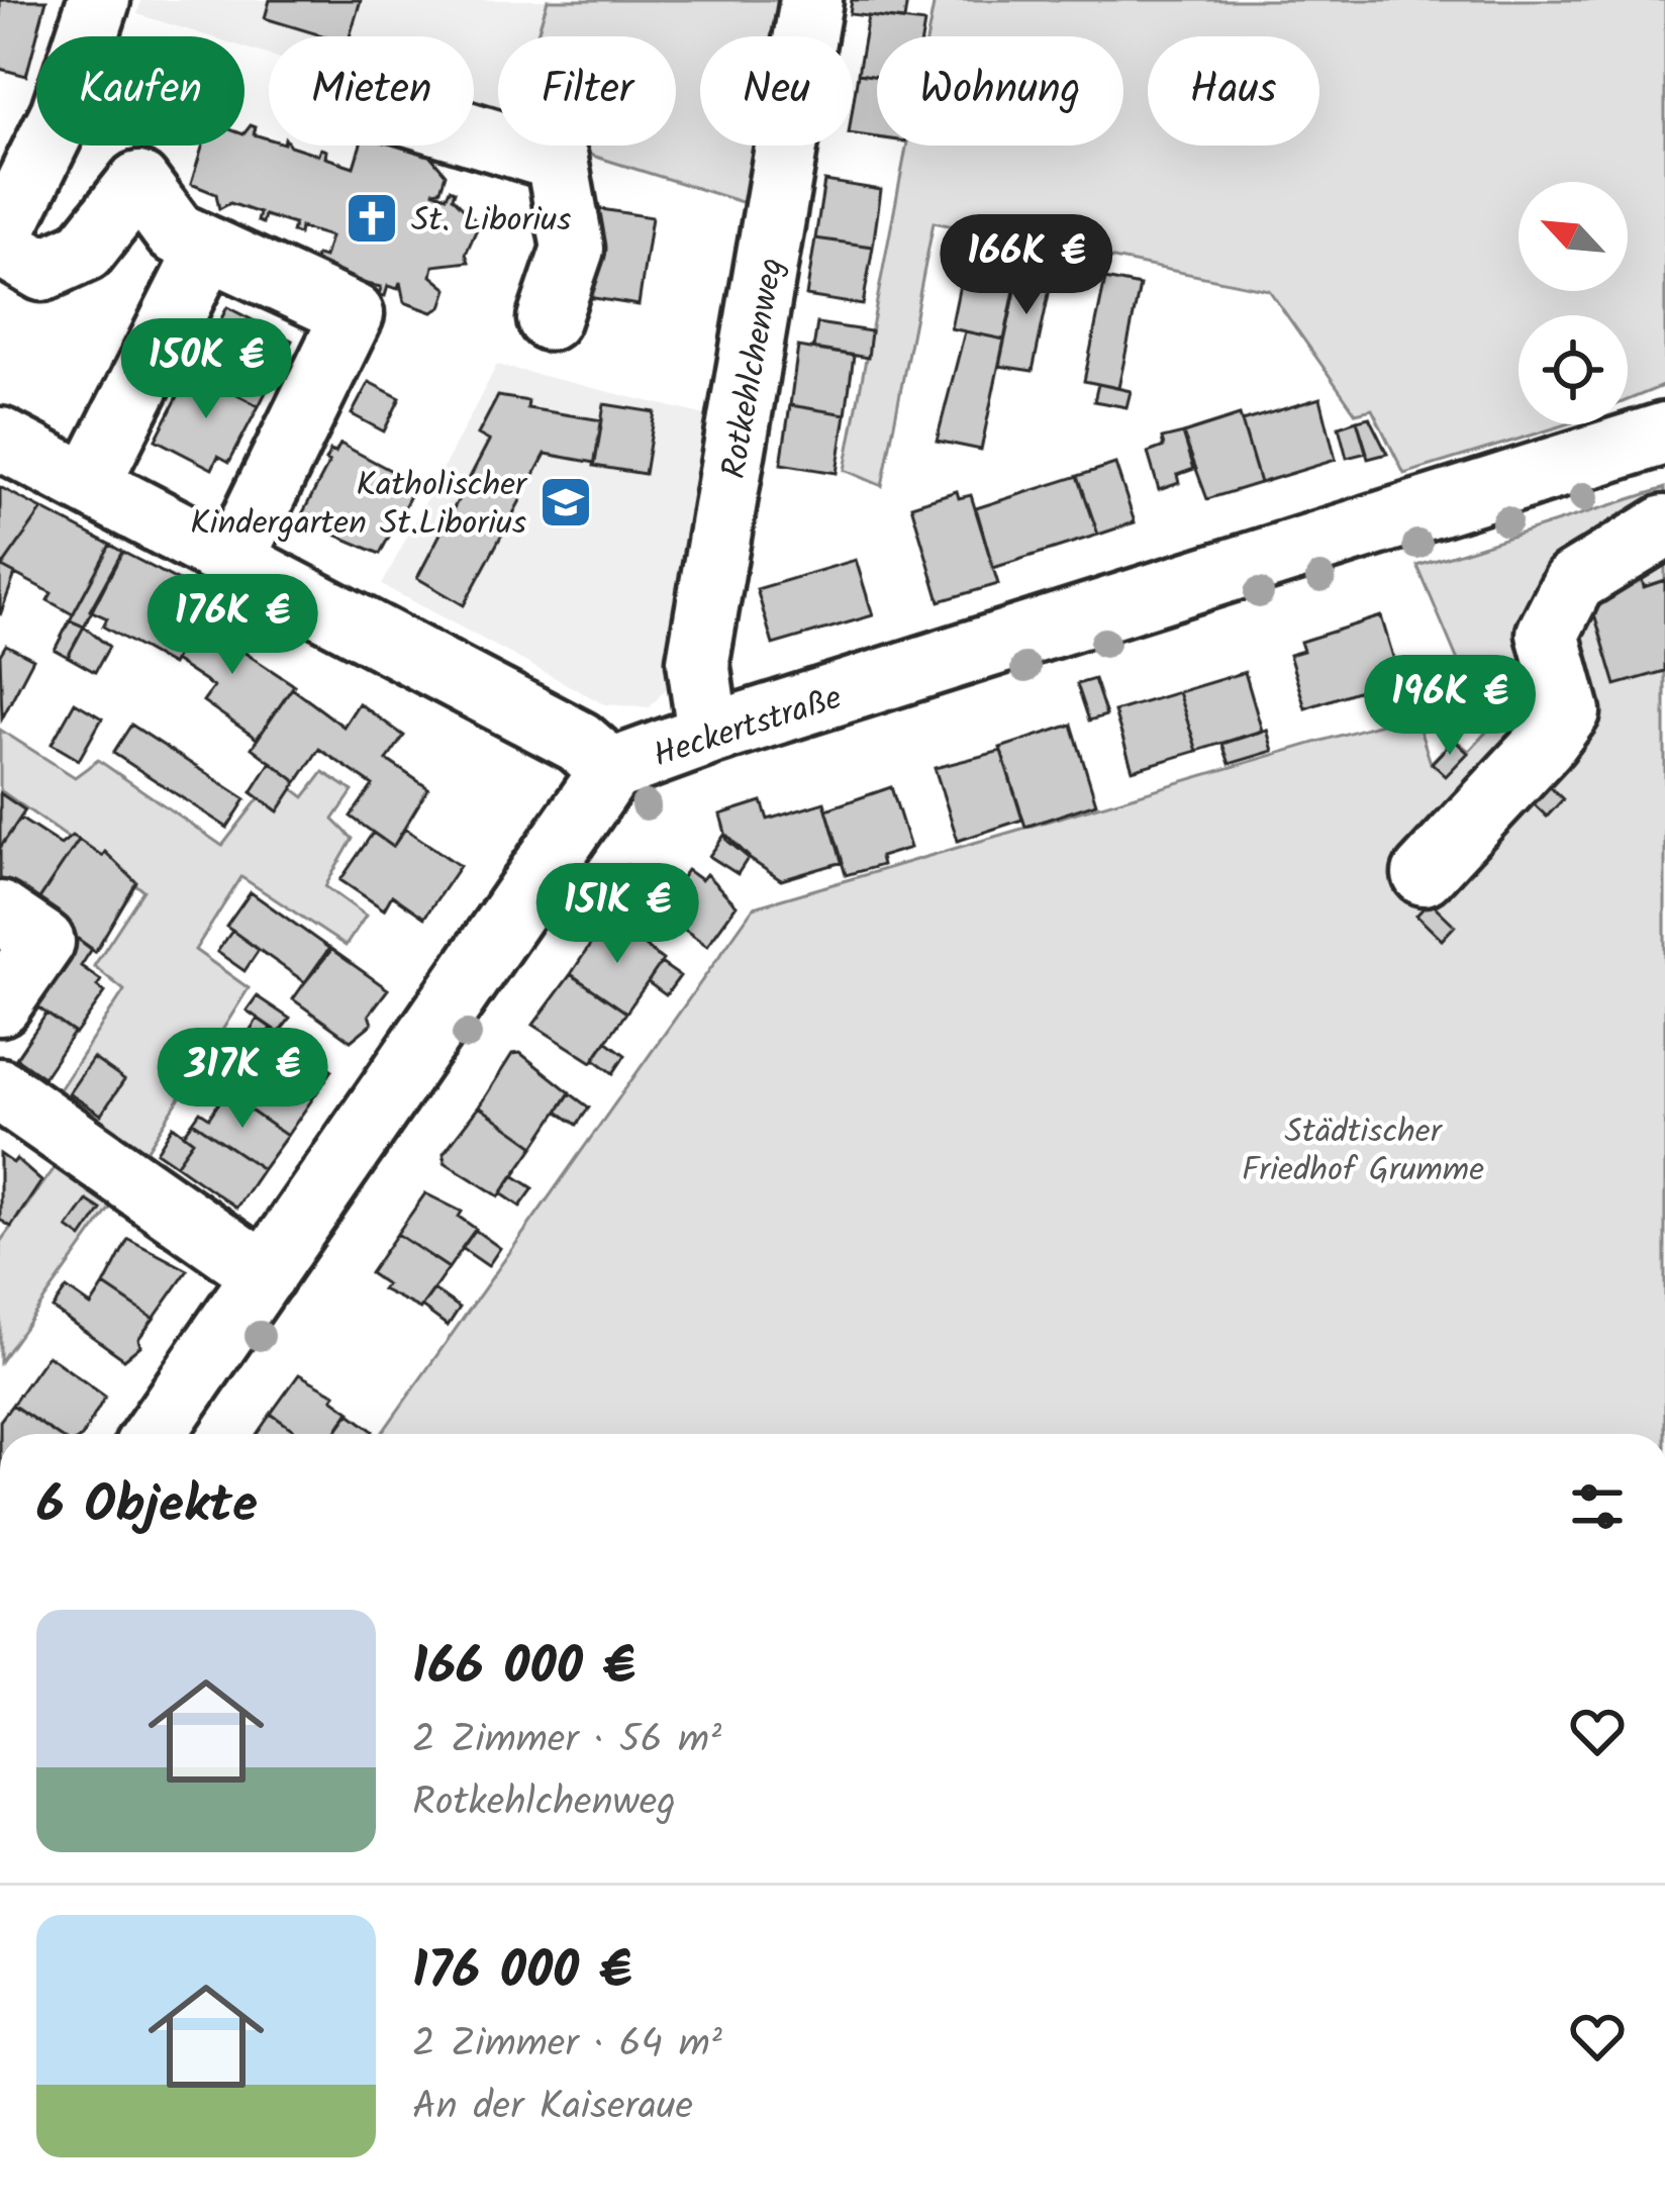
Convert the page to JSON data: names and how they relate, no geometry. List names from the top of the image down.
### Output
{
  "streets": {
    "street": ["Rotkehlchenweg", "Heckertstraße"]
  },
  "crossings": [
    ["Rotkehlchenweg", "Heckertstraße"]
  ],
  "parks": ["Städtischer Friedhof Grumme"],
  "places": {
    "church": ["St. Liborius"],
    "school or university": ["Katholischer Kindergarten St.Liborius"]
  },
  "north": "top left",
  "page": {
    "chip": [
      "Kaufen",
      "Mieten",
      "Filter",
      "Neu",
      "Wohnung",
      "Haus"
    ],
    "price": [
      "166K €",
      "150K €",
      "176K €",
      "196K €",
      "151K €",
      "317K €"
    ],
    "heading": "6 Objekte",
    "list": [
      {
        "name": "166 000 €",
        "note": "2 Zimmer · 56 m² · Rotkehlchenweg"
      },
      {
        "name": "176 000 €",
        "note": "2 Zimmer · 64 m² · An der Kaiseraue"
      }
    ]
  }
}
